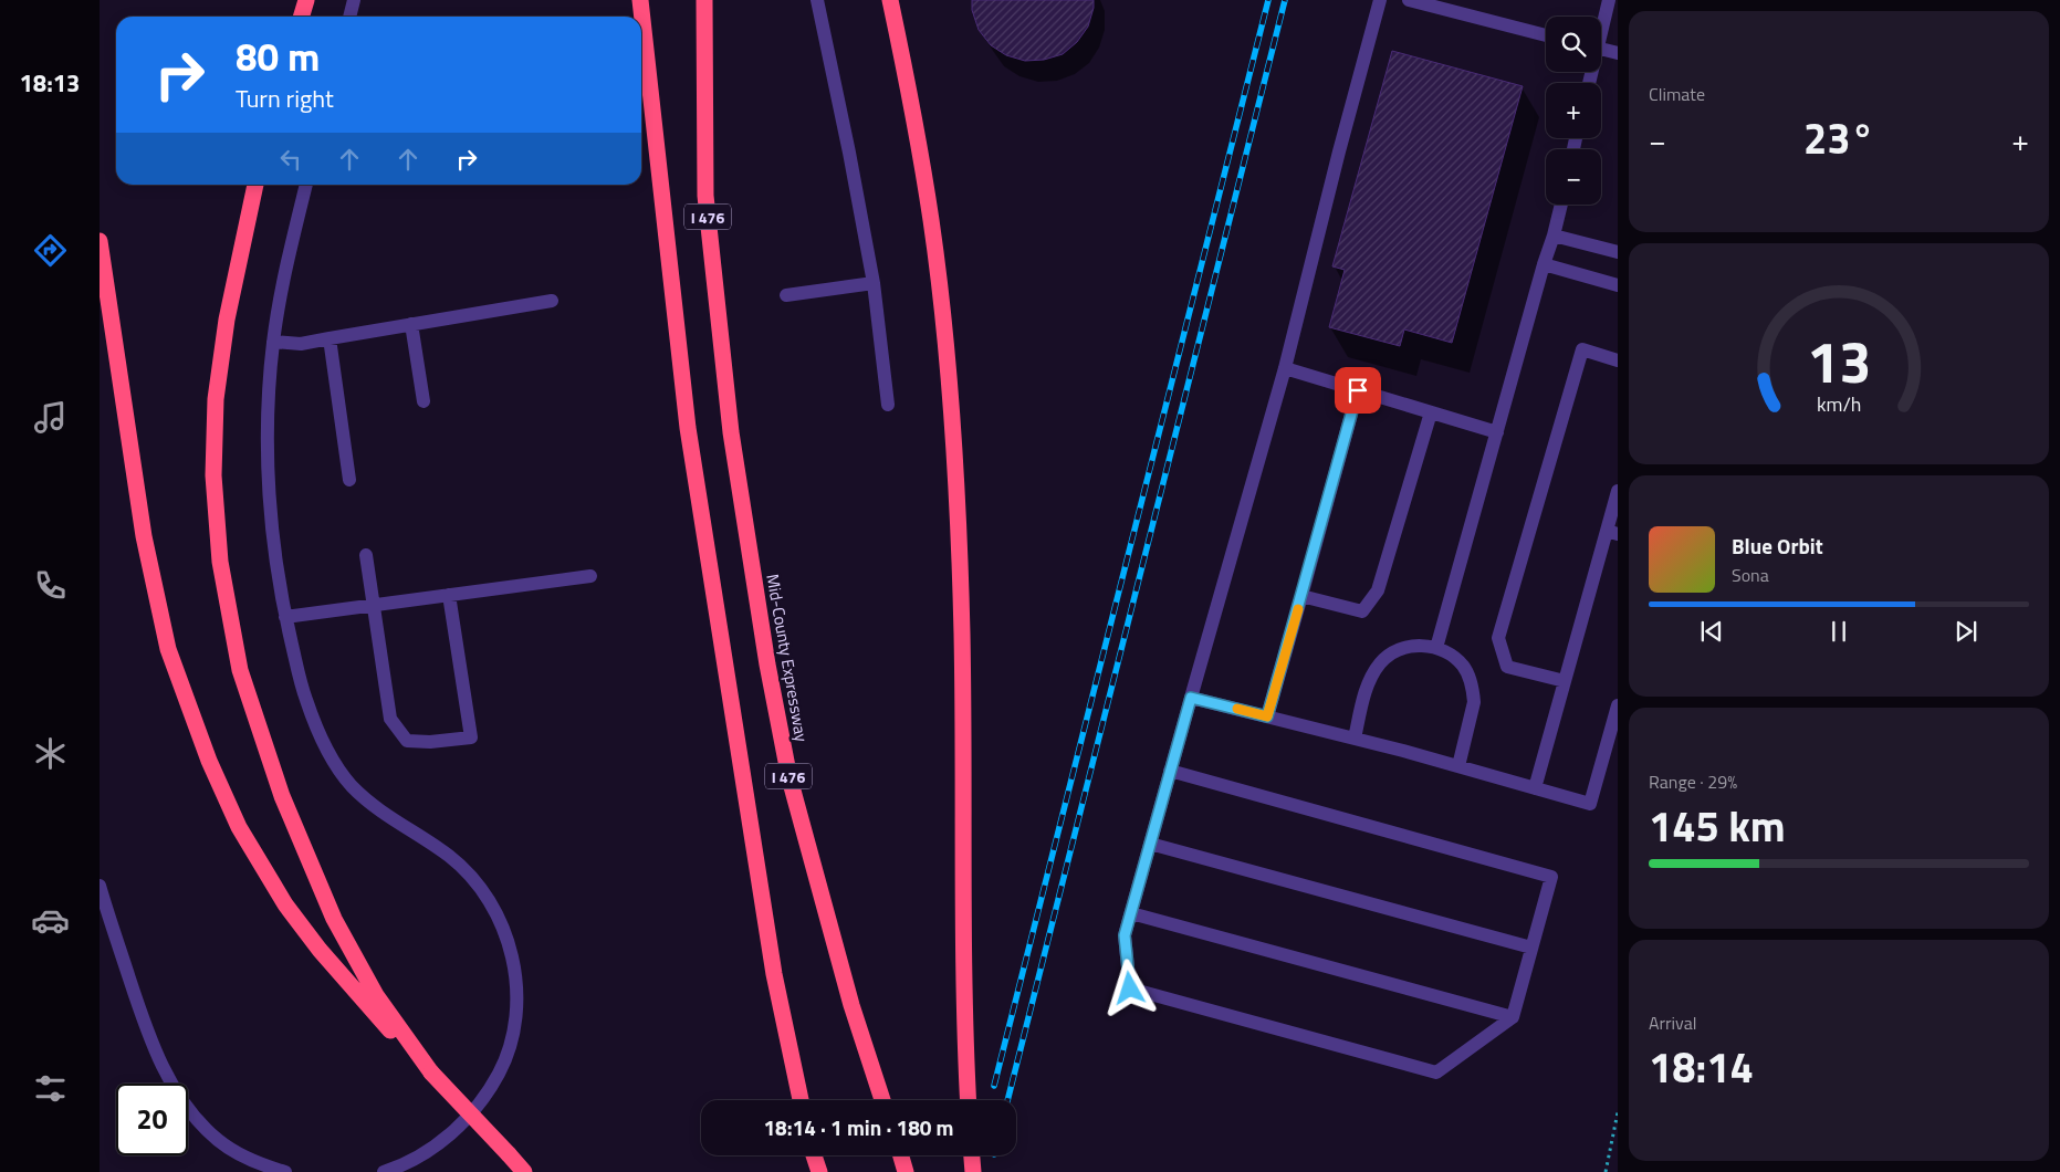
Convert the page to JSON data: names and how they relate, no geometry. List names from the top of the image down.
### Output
{
  "streets": {
    "highway": ["I 476", "Mid-County Expressway"]
  },
  "page": {
    "tabs": "18:13",
    "tile": [
      "Climate",
      ["Range · 29%", "145 km"],
      ["Arrival", "18:14"]
    ],
    "map_buttons": ["+", "−"],
    "turn": ["80 m", "Turn right"],
    "heat": ["−", "23°", "+"],
    "song": ["Blue Orbit", "Sona"],
    "limit": "20",
    "trip": "18:14 · 1 min · 180 m",
    "gauge": ["13", "km/h"]
  }
}
